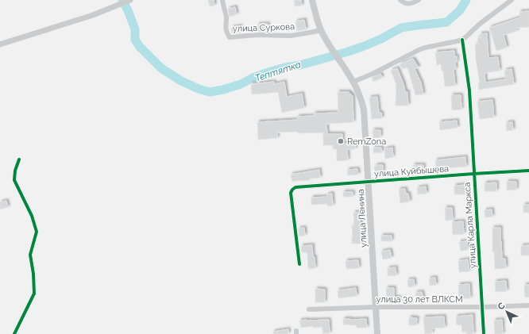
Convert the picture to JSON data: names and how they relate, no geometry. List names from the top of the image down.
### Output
{
  "streets": {
    "main road": ["улица Ленина"],
    "street": [
      "улица Суркова",
      "улица Куйбышева",
      "улица Карла Маркса",
      "улица 30 лет ВЛКСМ"
    ]
  },
  "crossings": [
    ["улица Суркова", "улица Ленина"],
    ["улица Куйбышева", "улица Ленина"],
    ["улица Куйбышева", "улица Карла Маркса"],
    ["улица Ленина", "улица 30 лет ВЛКСМ"],
    ["улица Карла Маркса", "улица 30 лет ВЛКСМ"]
  ],
  "water": ["Тептятка"],
  "places": ["RemZona"],
  "north": "top left"
}
